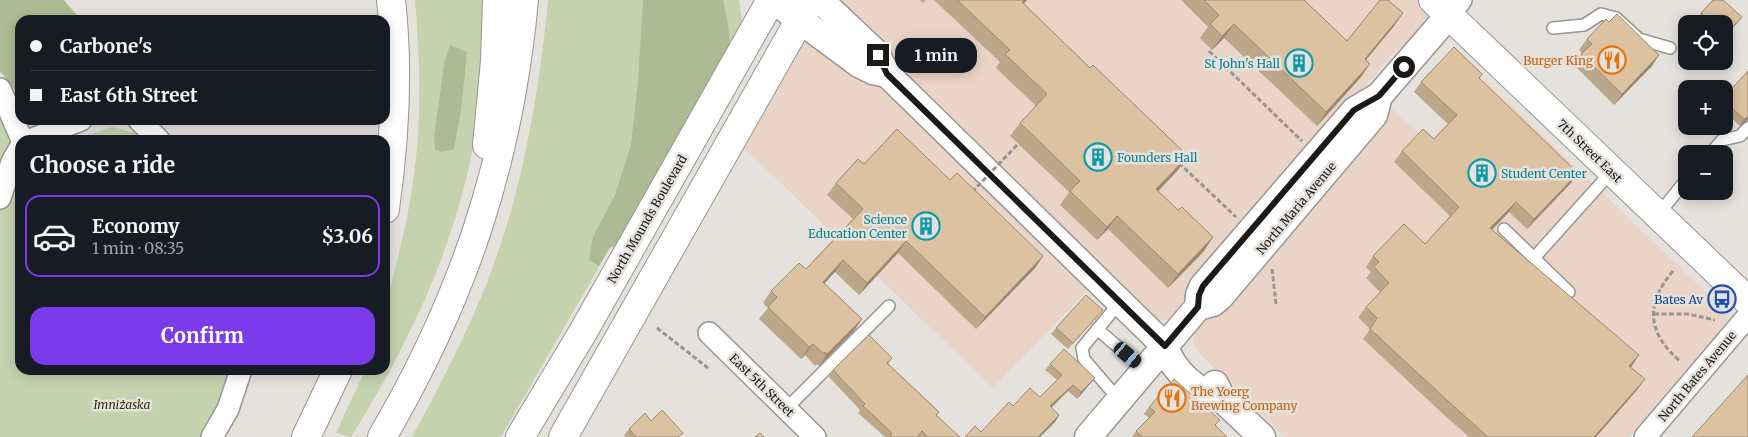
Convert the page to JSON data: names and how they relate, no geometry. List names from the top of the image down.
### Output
{
  "streets": {
    "main road": ["7th Street East", "North Mounds Boulevard"],
    "street": ["North Maria Avenue", "North Bates Avenue", "East 5th Street"]
  },
  "crossings": [
    ["7th Street East", "North Maria Avenue"]
  ],
  "parks": ["Imniżaska"],
  "places": {
    "restaurant": ["Burger King", "The Yoerg Brewing Company"],
    "building": [
      "St John's Hall",
      "Founders Hall",
      "Student Center",
      "Science Education Center"
    ],
    "bus stop": ["Bates Av"]
  },
  "page": {
    "map_buttons": ["+", "−"],
    "banner": ["Carbone's", "East 6th Street"],
    "bubble": "1 min",
    "heading": "Choose a ride",
    "list": [
      {
        "name": "Economy",
        "note": "1 min · 08:35",
        "value": "$3.06"
      }
    ],
    "buttons": "Confirm"
  }
}
